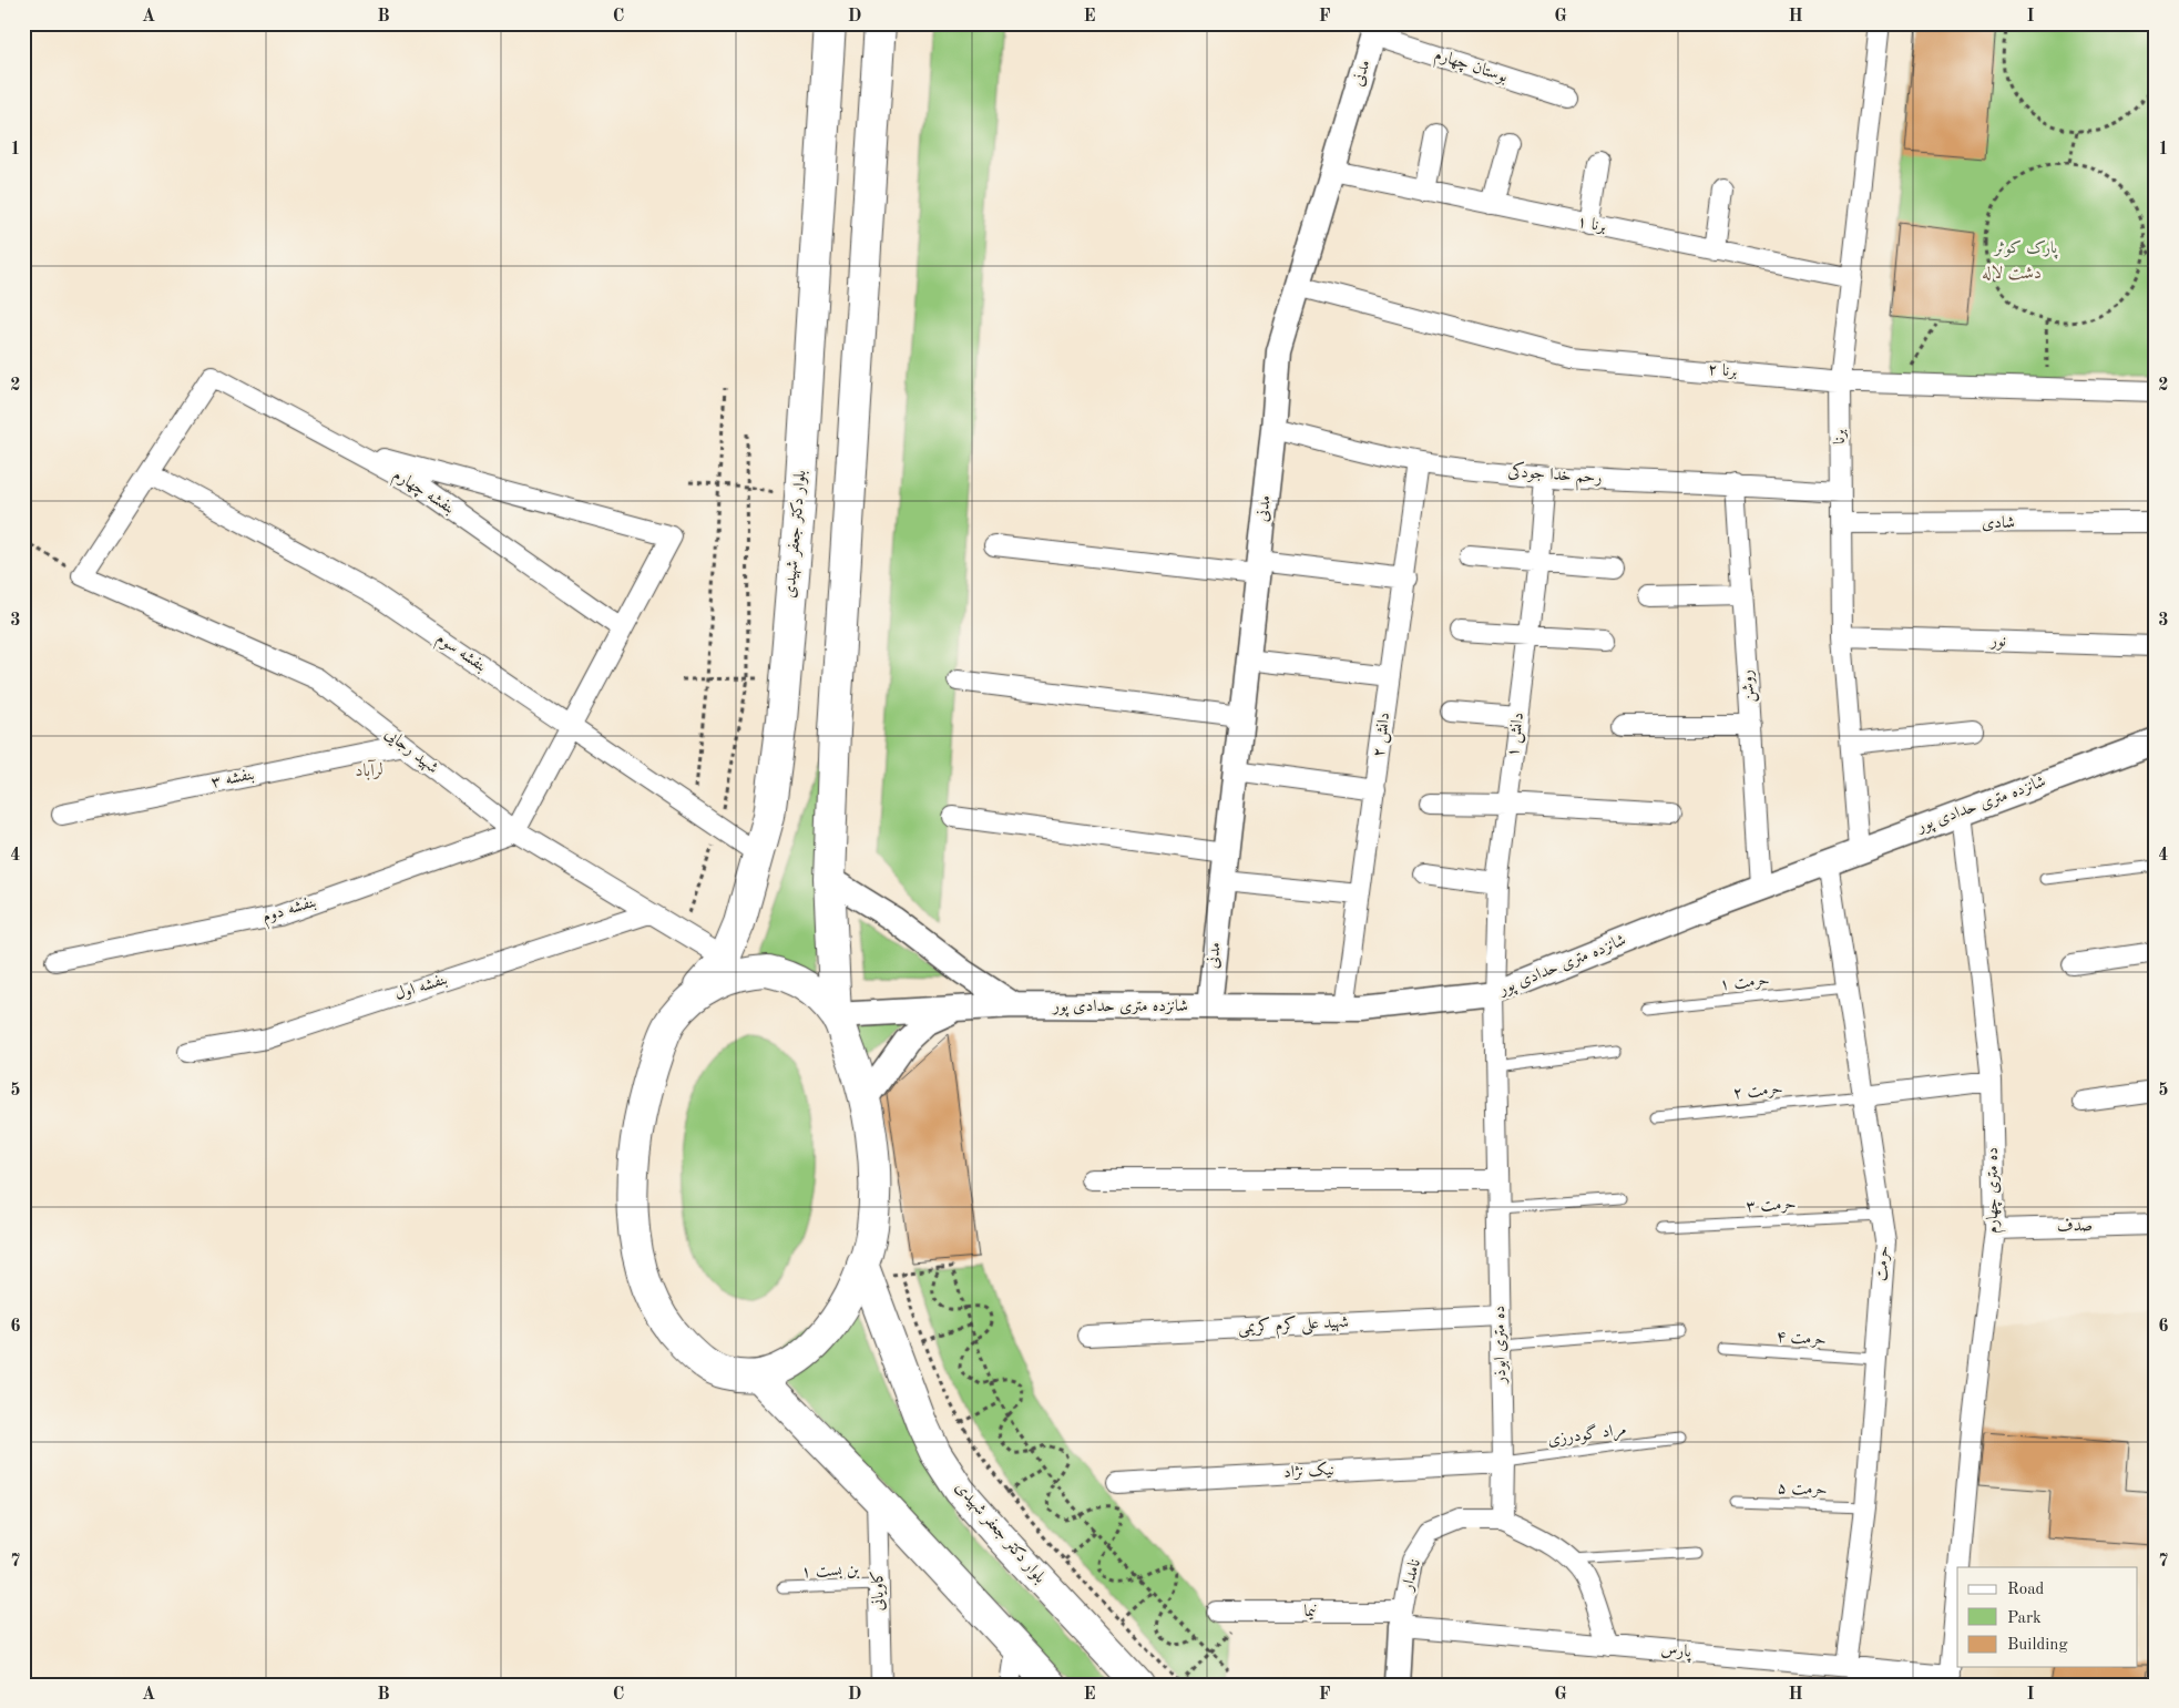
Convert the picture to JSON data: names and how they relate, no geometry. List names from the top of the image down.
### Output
{
  "streets": {
    "main road": ["بلوار دکتر جعفر شهیدی"],
    "street": [
      "بوستان چهارم",
      "مدنی",
      "برنا ۱",
      "برنا ۲",
      "برنا",
      "رحم خدا جودکی",
      "بنفشه چهارم",
      "شادی",
      "نور",
      "بنفشه سوم",
      "روشن",
      "دانش ۲",
      "دانش ۱",
      "شهید رجایی",
      "بنفشه ۳",
      "شانزده متری حدادی پور",
      "بنفشه دوم",
      "بنفشه اول",
      "ده متری چهارم",
      "صدف",
      "حرمت",
      "شهید علی کرم کریمی",
      "ده متری ابوذر",
      "نیک نژاد",
      "نامدار",
      "کاویانی",
      "نیما",
      "پارس"
    ],
    "lane": [
      "حرمت ۱",
      "حرمت ۲",
      "حرمت ۳",
      "حرمت ۴",
      "مراد گودرزی",
      "حرمت ۵",
      "بن بست ۱"
    ]
  },
  "crossings": [
    ["بوستان چهارم", "مدنی"],
    ["مدنی", "برنا ۱"],
    ["مدنی", "برنا ۲"],
    ["مدنی", "رحم خدا جودکی"],
    ["مدنی", "شانزده متری حدادی پور"],
    ["برنا ۱", "برنا"],
    ["برنا ۲", "برنا"],
    ["برنا", "رحم خدا جودکی"],
    ["برنا", "شادی"],
    ["برنا", "نور"],
    ["برنا", "شانزده متری حدادی پور"],
    ["رحم خدا جودکی", "روشن"],
    ["رحم خدا جودکی", "دانش ۲"],
    ["رحم خدا جودکی", "دانش ۱"],
    ["بنفشه چهارم", "بنفشه سوم"],
    ["بلوار دکتر جعفر شهیدی", "بنفشه سوم"],
    ["بلوار دکتر جعفر شهیدی", "شهید رجایی"],
    ["روشن", "شانزده متری حدادی پور"],
    ["دانش ۲", "شانزده متری حدادی پور"],
    ["دانش ۱", "شانزده متری حدادی پور"],
    ["دانش ۱", "ده متری ابوذر"],
    ["شهید رجایی", "بنفشه ۳"],
    ["شهید رجایی", "بنفشه دوم"],
    ["شهید رجایی", "بنفشه اول"],
    ["شانزده متری حدادی پور", "ده متری چهارم"],
    ["شانزده متری حدادی پور", "حرمت"],
    ["شانزده متری حدادی پور", "ده متری ابوذر"],
    ["حرمت ۱", "حرمت"],
    ["حرمت ۲", "حرمت"],
    ["ده متری چهارم", "صدف"],
    ["حرمت ۳", "حرمت"],
    ["حرمت", "حرمت ۴"],
    ["حرمت", "حرمت ۵"],
    ["حرمت", "پارس"],
    ["شهید علی کرم کریمی", "ده متری ابوذر"],
    ["ده متری ابوذر", "مراد گودرزی"],
    ["ده متری ابوذر", "نیک نژاد"],
    ["ده متری ابوذر", "نامدار"],
    ["مراد گودرزی", "نیک نژاد"],
    ["بن بست ۱", "کاویانی"],
    ["نامدار", "نیما"],
    ["نامدار", "پارس"],
    ["نیما", "پارس"]
  ],
  "districts": ["دشت لاله", "لرآباد"],
  "parks": ["پارک کوثر"],
  "legend": ["Road", "Park", "Building"],
  "grid": {
    "columns": [
      "A",
      "B",
      "C",
      "D",
      "E",
      "F",
      "G",
      "H",
      "I"
    ],
    "rows": [
      "1",
      "2",
      "3",
      "4",
      "5",
      "6",
      "7"
    ]
  }
}
